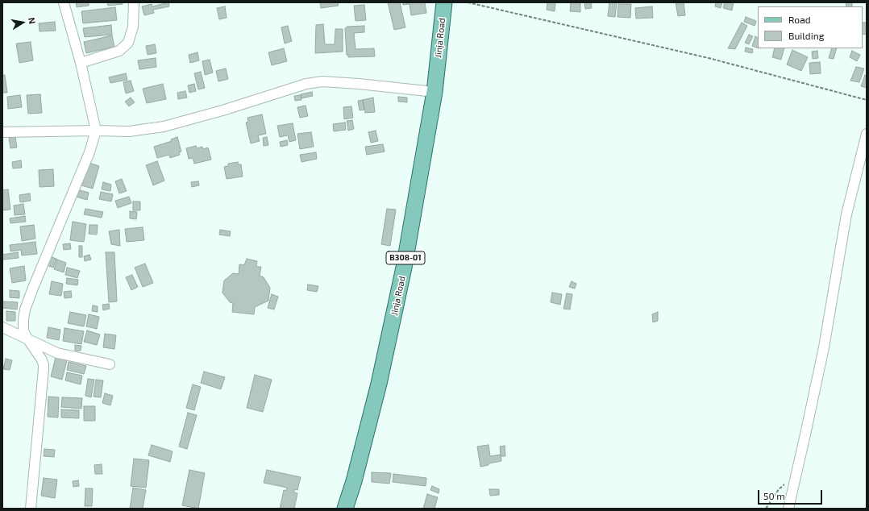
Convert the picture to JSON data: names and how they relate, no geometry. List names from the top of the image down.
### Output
{
  "streets": {
    "main road": ["Jinja Road", "B308-01"]
  },
  "legend": ["Road", "Building"],
  "scale_bar": "50 m",
  "north": "right"
}
